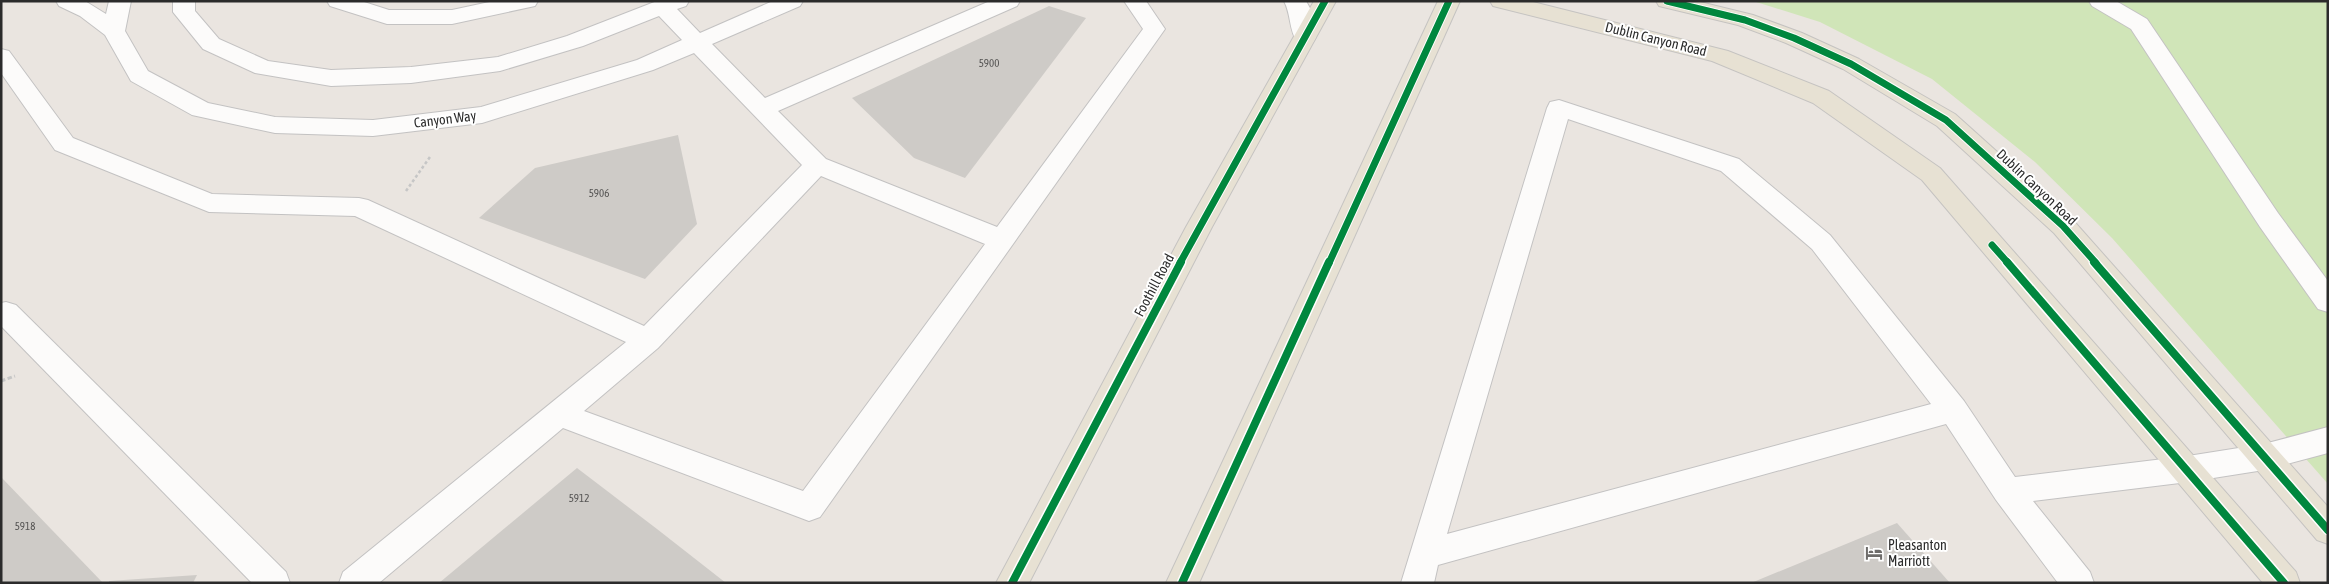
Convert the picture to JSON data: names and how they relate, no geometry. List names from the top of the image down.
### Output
{
  "streets": {
    "main road": ["Dublin Canyon Road", "Foothill Road"],
    "street": ["Canyon Way"]
  },
  "places": {
    "hotel": ["Pleasanton Marriott"]
  },
  "house_numbers": [
    "5900",
    "5906",
    "5912",
    "5918"
  ]
}
